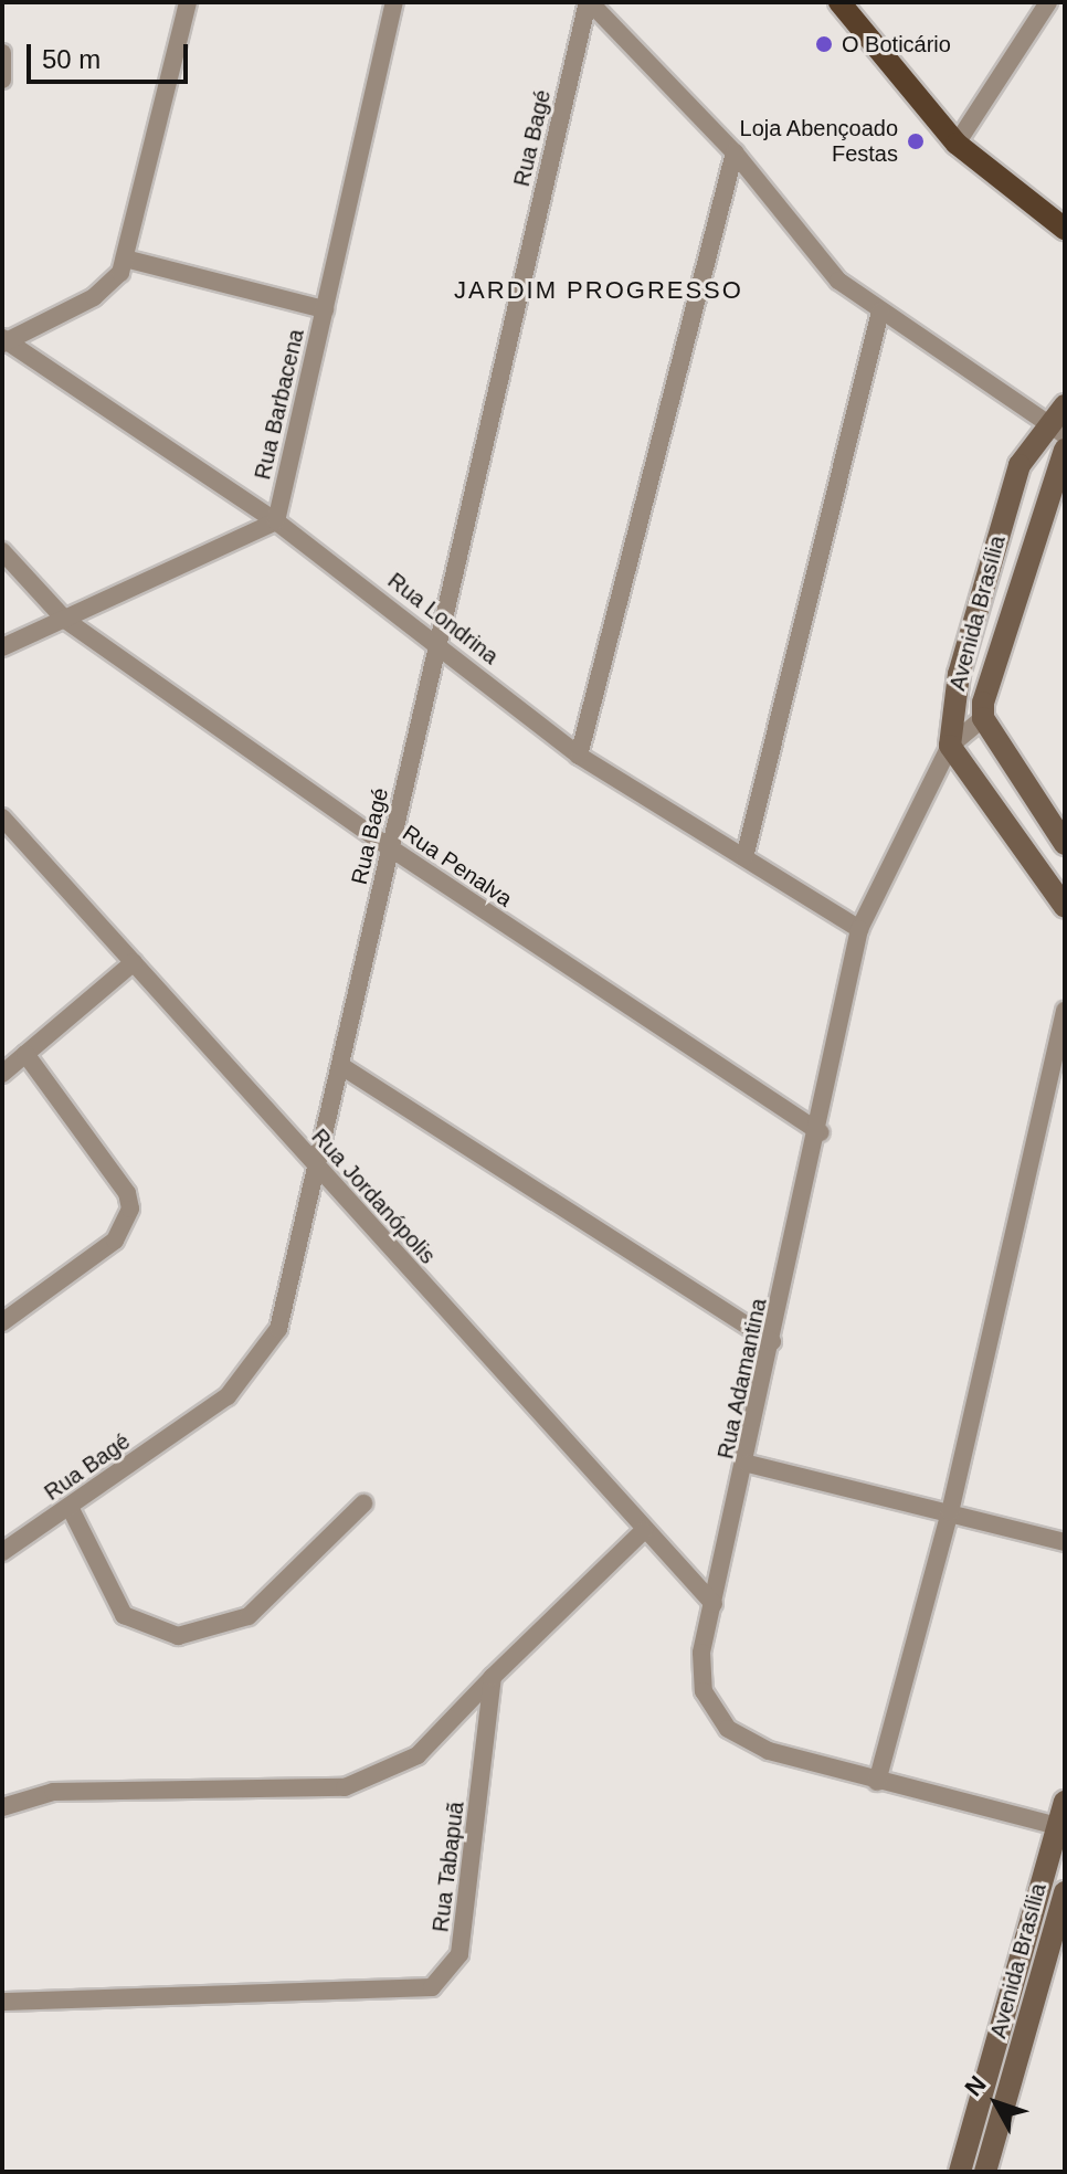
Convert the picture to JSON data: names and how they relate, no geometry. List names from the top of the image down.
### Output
{
  "streets": {
    "main road": ["Avenida Brasília"],
    "street": [
      "Rua Bagé",
      "Rua Barbacena",
      "Rua Londrina",
      "Rua Penalva",
      "Rua Jordanópolis",
      "Rua Adamantina",
      "Rua Tabapuã"
    ]
  },
  "crossings": [
    ["Rua Bagé", "Rua Londrina"],
    ["Rua Bagé", "Rua Penalva"],
    ["Rua Bagé", "Rua Jordanópolis"],
    ["Rua Barbacena", "Rua Londrina"],
    ["Avenida Brasília", "Rua Adamantina"],
    ["Rua Londrina", "Rua Adamantina"],
    ["Rua Penalva", "Rua Adamantina"],
    ["Rua Jordanópolis", "Rua Adamantina"]
  ],
  "districts": ["JARDIM PROGRESSO"],
  "places": ["O Boticário", "Loja Abençoado Festas"],
  "scale_bar": "50 m",
  "north": "top left"
}
